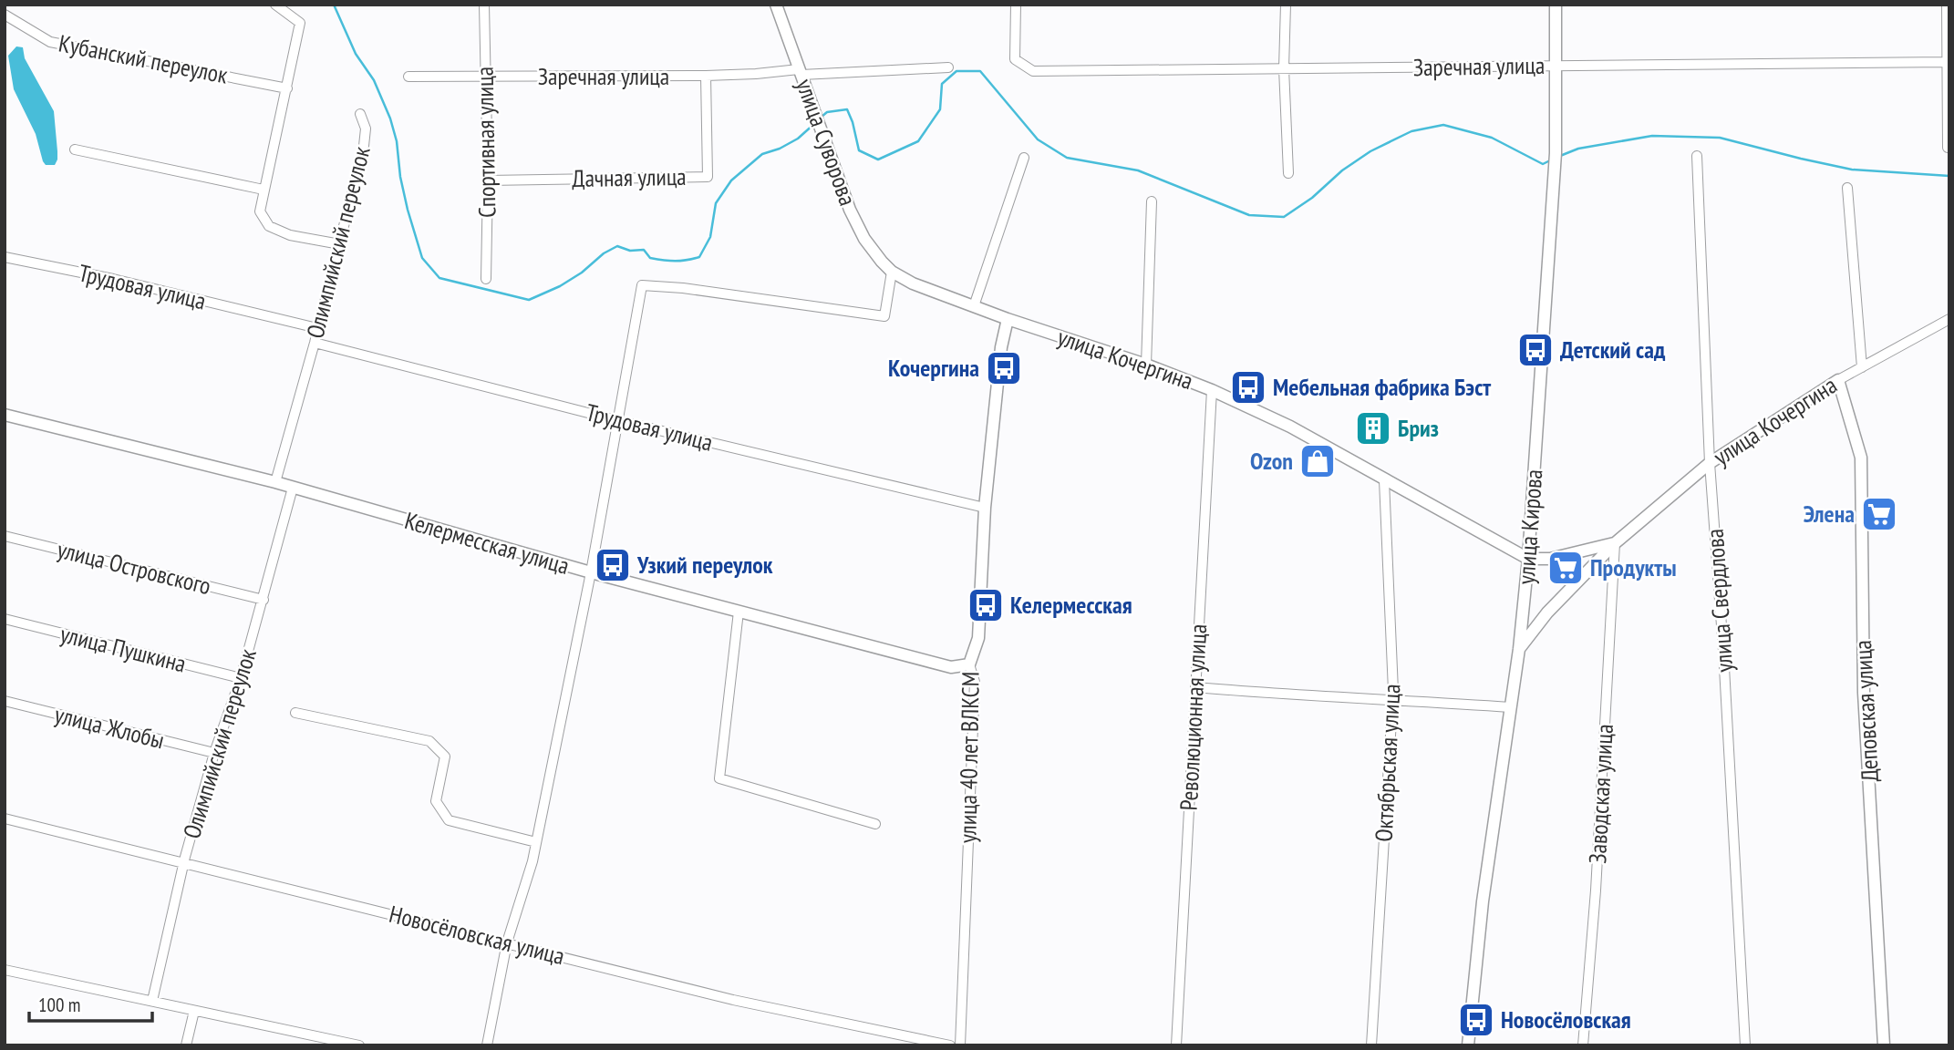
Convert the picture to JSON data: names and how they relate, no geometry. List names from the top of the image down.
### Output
{
  "streets": {
    "street": [
      "Кубанский переулок",
      "Заречная улица",
      "Спортивная улица",
      "улица Суворова",
      "Дачная улица",
      "Олимпийский переулок",
      "Трудовая улица",
      "улица Кочергина",
      "улица Кирова",
      "Келермесская улица",
      "улица Островского",
      "улица Свердлова",
      "улица Пушкина",
      "Деповская улица",
      "Революционная улица",
      "улица Жлобы",
      "улица 40 лет ВЛКСМ",
      "Октябрьская улица",
      "Заводская улица",
      "Новосёловская улица"
    ]
  },
  "crossings": [
    ["Заречная улица", "Спортивная улица"],
    ["Заречная улица", "улица Суворова"],
    ["Заречная улица", "Дачная улица"],
    ["Заречная улица", "улица Кирова"],
    ["Спортивная улица", "Дачная улица"],
    ["улица Суворова", "улица Кочергина"],
    ["Олимпийский переулок", "Трудовая улица"],
    ["Олимпийский переулок", "Келермесская улица"],
    ["Олимпийский переулок", "улица Островского"],
    ["Олимпийский переулок", "улица Пушкина"],
    ["Олимпийский переулок", "улица Жлобы"],
    ["Олимпийский переулок", "Новосёловская улица"],
    ["Трудовая улица", "улица 40 лет ВЛКСМ"],
    ["улица Кочергина", "улица Кирова"],
    ["улица Кочергина", "улица Свердлова"],
    ["улица Кочергина", "Деповская улица"],
    ["улица Кочергина", "Революционная улица"],
    ["улица Кочергина", "улица 40 лет ВЛКСМ"],
    ["улица Кочергина", "Октябрьская улица"],
    ["улица Кочергина", "Заводская улица"],
    ["Келермесская улица", "улица 40 лет ВЛКСМ"]
  ],
  "places": {
    "bus stop": [
      "Детский сад",
      "Кочергина",
      "Мебельная фабрика Бэст",
      "Узкий переулок",
      "Келермесская",
      "Новосёловская"
    ],
    "building": ["Бриз"],
    "shop": ["Ozon"],
    "supermarket": ["Элена", "Продукты"]
  },
  "scale_bar": "100 m"
}
